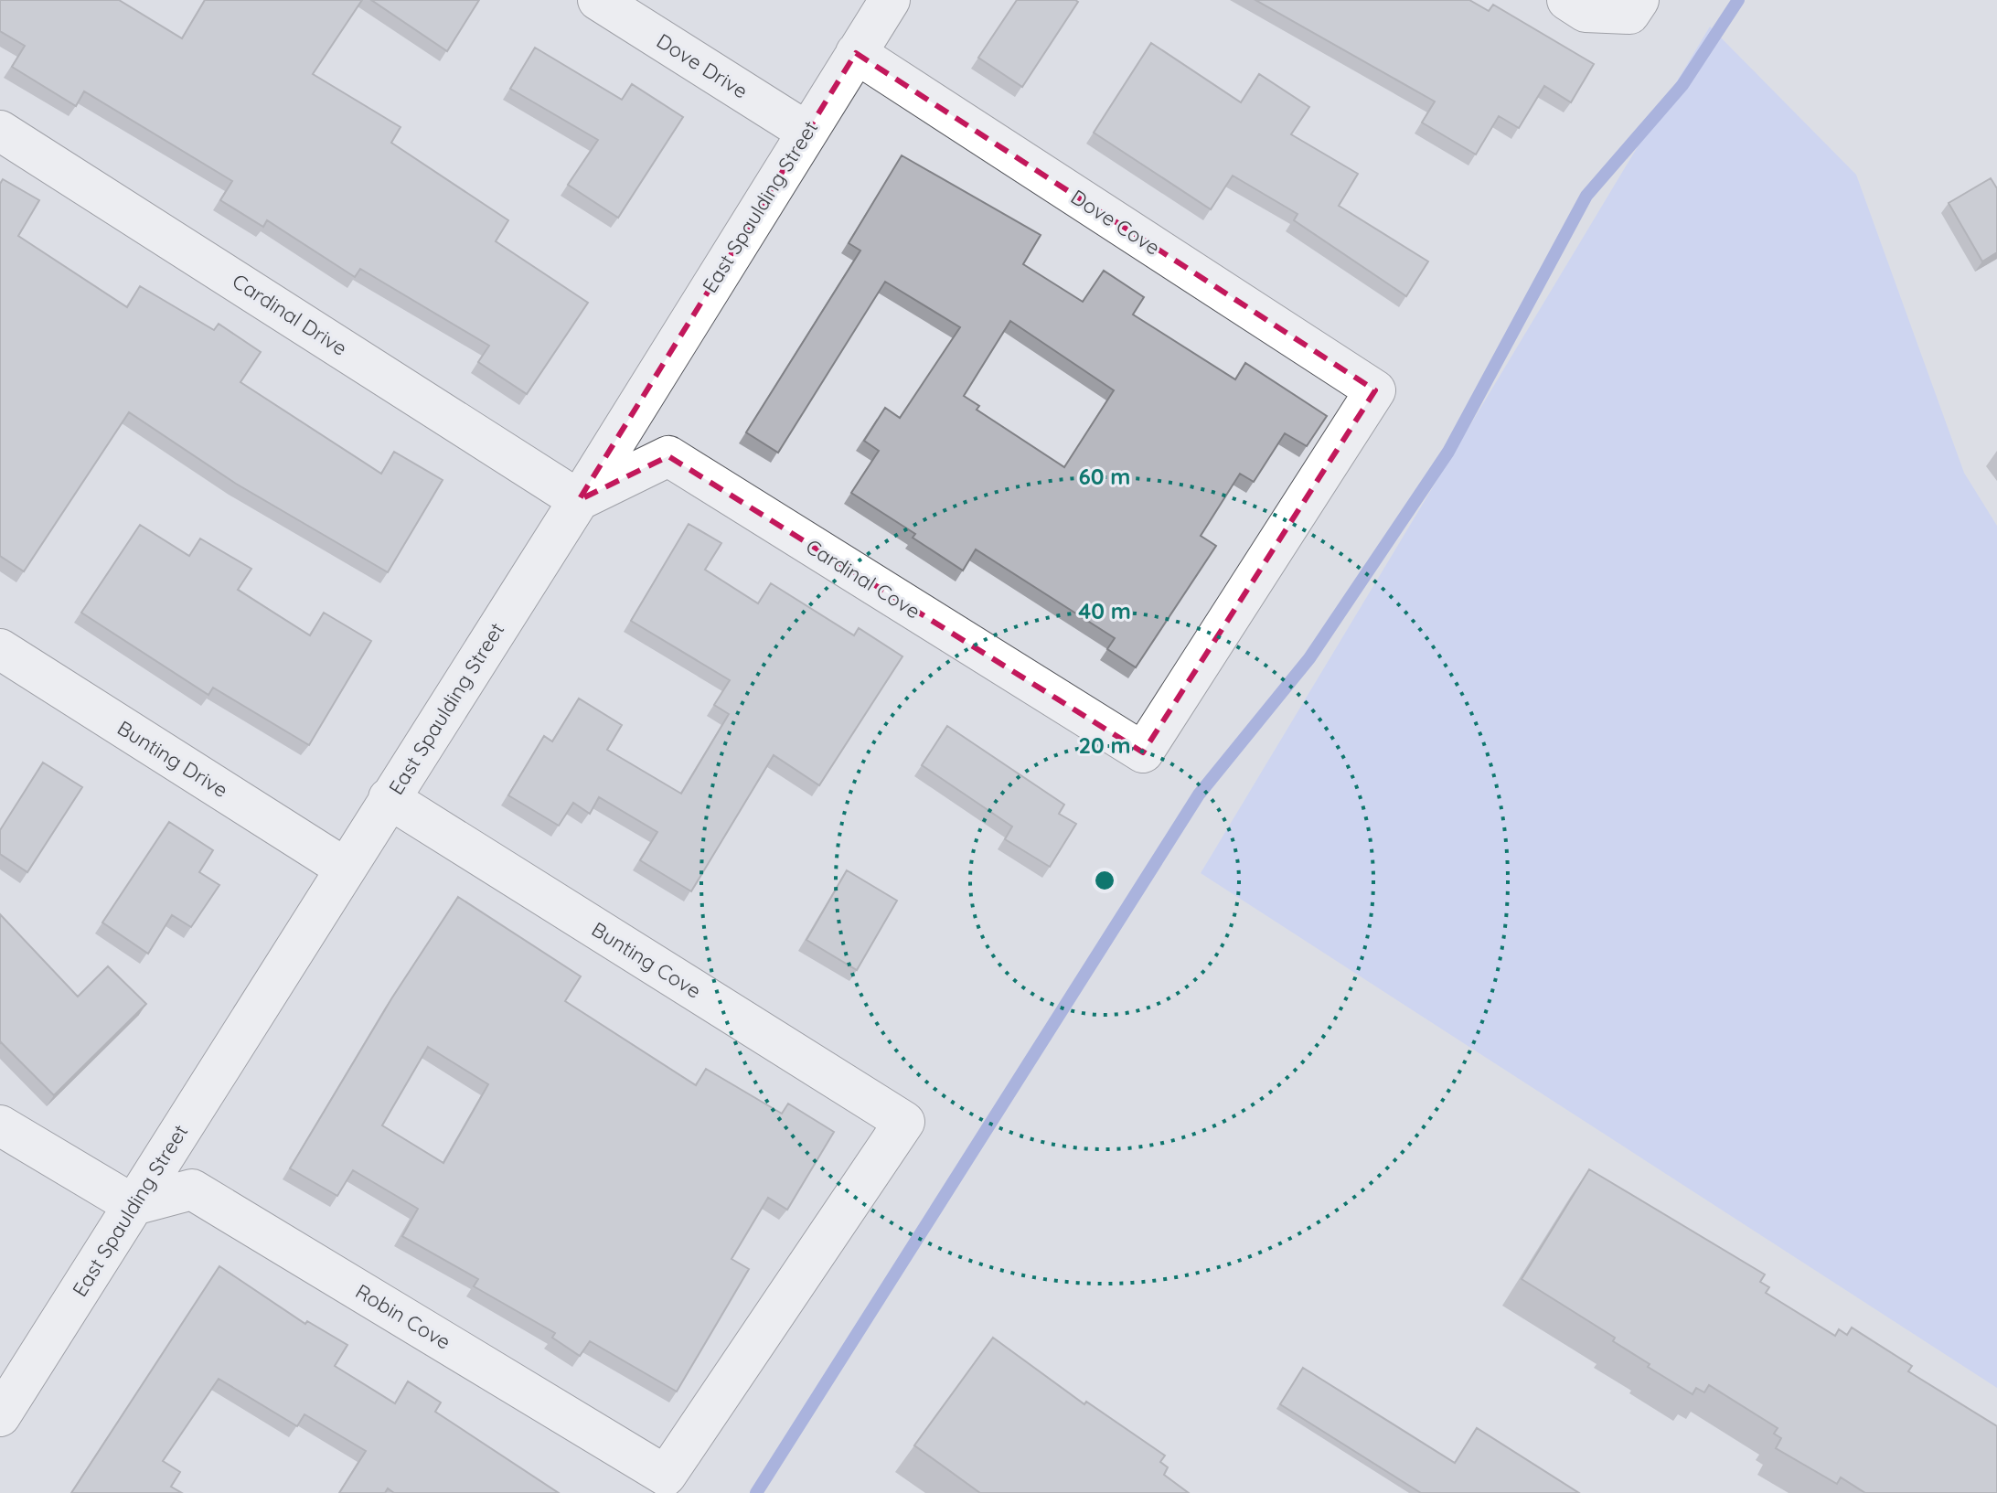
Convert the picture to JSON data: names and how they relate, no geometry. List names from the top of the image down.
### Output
{
  "streets": {
    "street": [
      "Dove Drive",
      "East Spaulding Street",
      "Dove Cove",
      "Cardinal Drive",
      "Cardinal Cove",
      "Bunting Drive",
      "Bunting Cove",
      "Robin Cove"
    ]
  },
  "crossings": [
    ["Dove Drive", "East Spaulding Street"],
    ["East Spaulding Street", "Dove Cove"],
    ["East Spaulding Street", "Cardinal Drive"],
    ["East Spaulding Street", "Cardinal Cove"],
    ["East Spaulding Street", "Bunting Drive"],
    ["East Spaulding Street", "Bunting Cove"],
    ["East Spaulding Street", "Robin Cove"],
    ["Dove Cove", "Cardinal Cove"],
    ["Cardinal Drive", "Cardinal Cove"],
    ["Bunting Cove", "Robin Cove"]
  ],
  "rings": ["60 m", "40 m", "20 m"]
}
